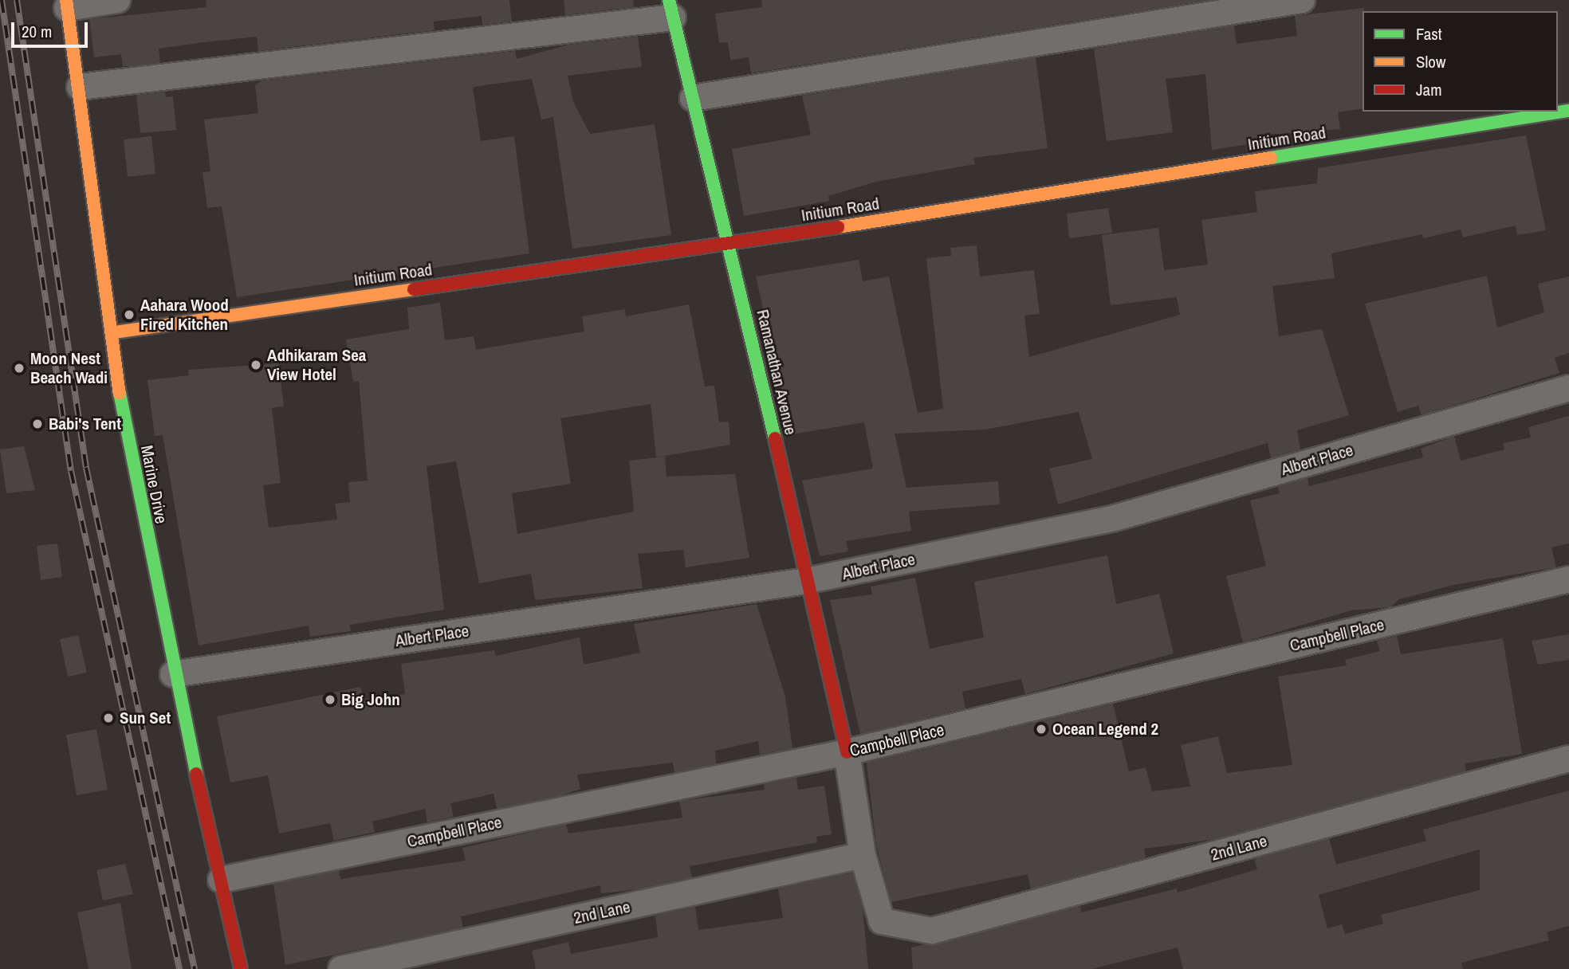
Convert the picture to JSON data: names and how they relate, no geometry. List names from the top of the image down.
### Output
{
  "streets": {
    "street": [
      "Initium Road",
      "Ramanathan Avenue",
      "Albert Place",
      "Marine Drive",
      "Campbell Place",
      "2nd Lane"
    ]
  },
  "crossings": [
    ["Initium Road", "Ramanathan Avenue"],
    ["Initium Road", "Marine Drive"],
    ["Ramanathan Avenue", "Albert Place"],
    ["Ramanathan Avenue", "Campbell Place"],
    ["Albert Place", "Marine Drive"],
    ["Marine Drive", "Campbell Place"]
  ],
  "places": [
    "Aahara Wood Fired Kitchen",
    "Adhikaram Sea View Hotel",
    "Moon Nest Beach Wadi",
    "Babi's Tent",
    "Big John",
    "Sun Set",
    "Ocean Legend 2"
  ],
  "legend": ["Fast", "Slow", "Jam"],
  "scale_bar": "20 m"
}
